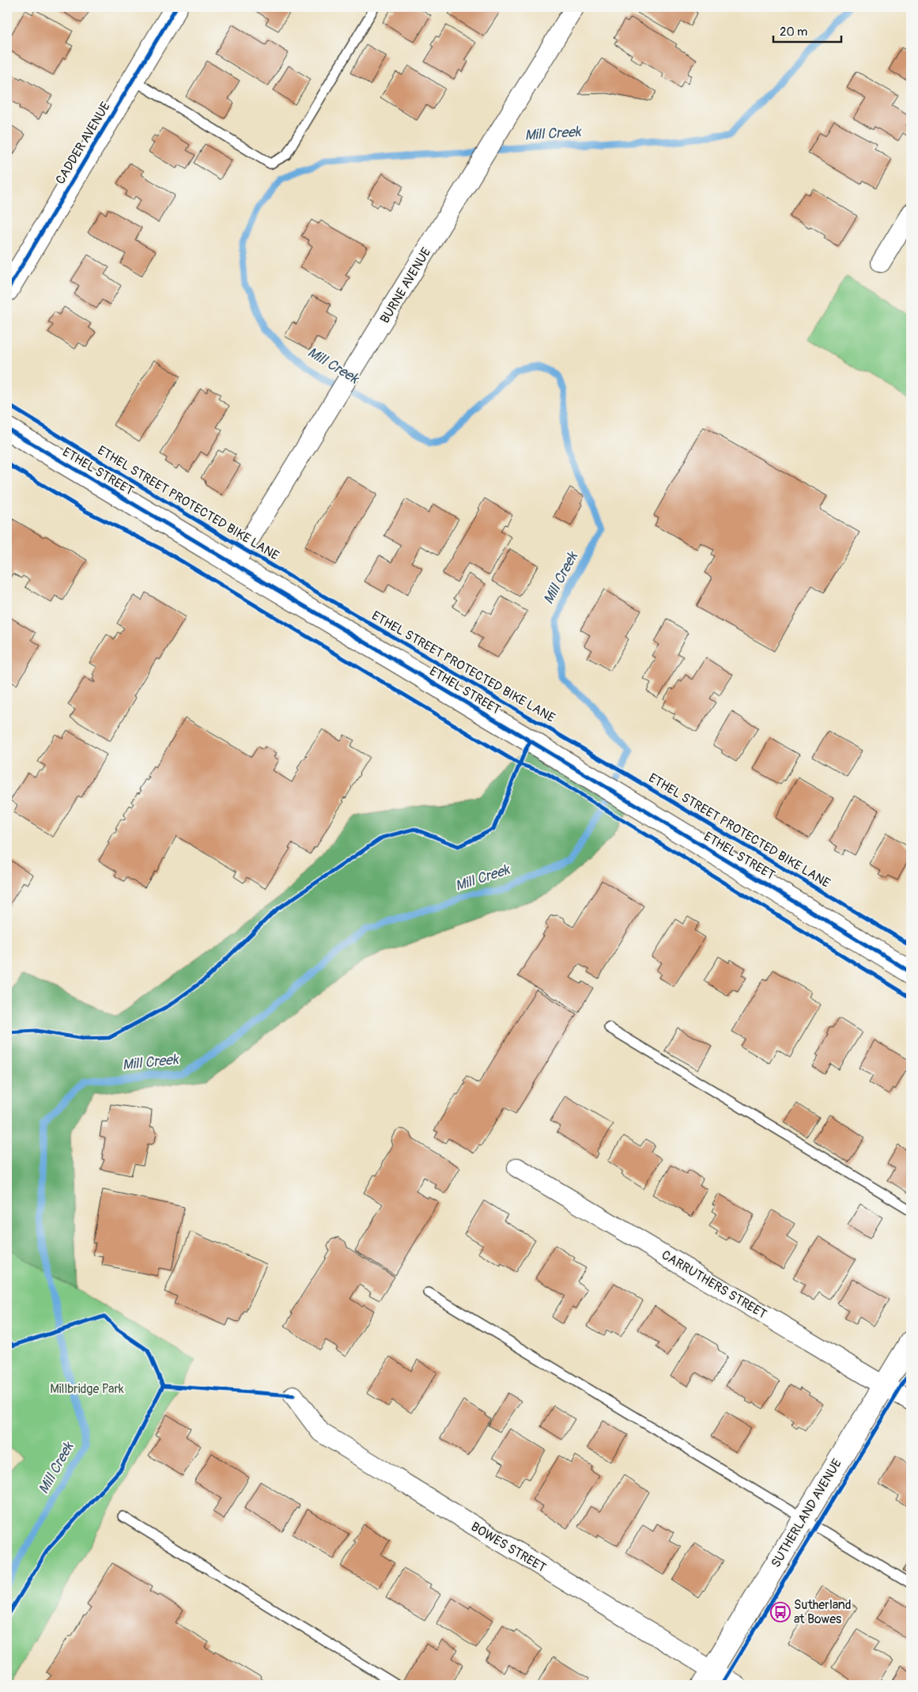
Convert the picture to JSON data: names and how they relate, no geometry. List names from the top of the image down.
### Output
{
  "streets": {
    "street": [
      "CADDER AVENUE",
      "BURNE AVENUE",
      "ETHEL STREET",
      "CARRUTHERS STREET",
      "SUTHERLAND AVENUE",
      "BOWES STREET"
    ],
    "cycle path": ["ETHEL STREET PROTECTED BIKE LANE"]
  },
  "crossings": [
    ["BURNE AVENUE", "ETHEL STREET"],
    ["CARRUTHERS STREET", "SUTHERLAND AVENUE"],
    ["SUTHERLAND AVENUE", "BOWES STREET"]
  ],
  "water": ["Mill Creek"],
  "parks": ["Millbridge Park"],
  "places": {
    "bus stop": ["Sutherland at Bowes"]
  },
  "scale_bar": "20 m"
}
